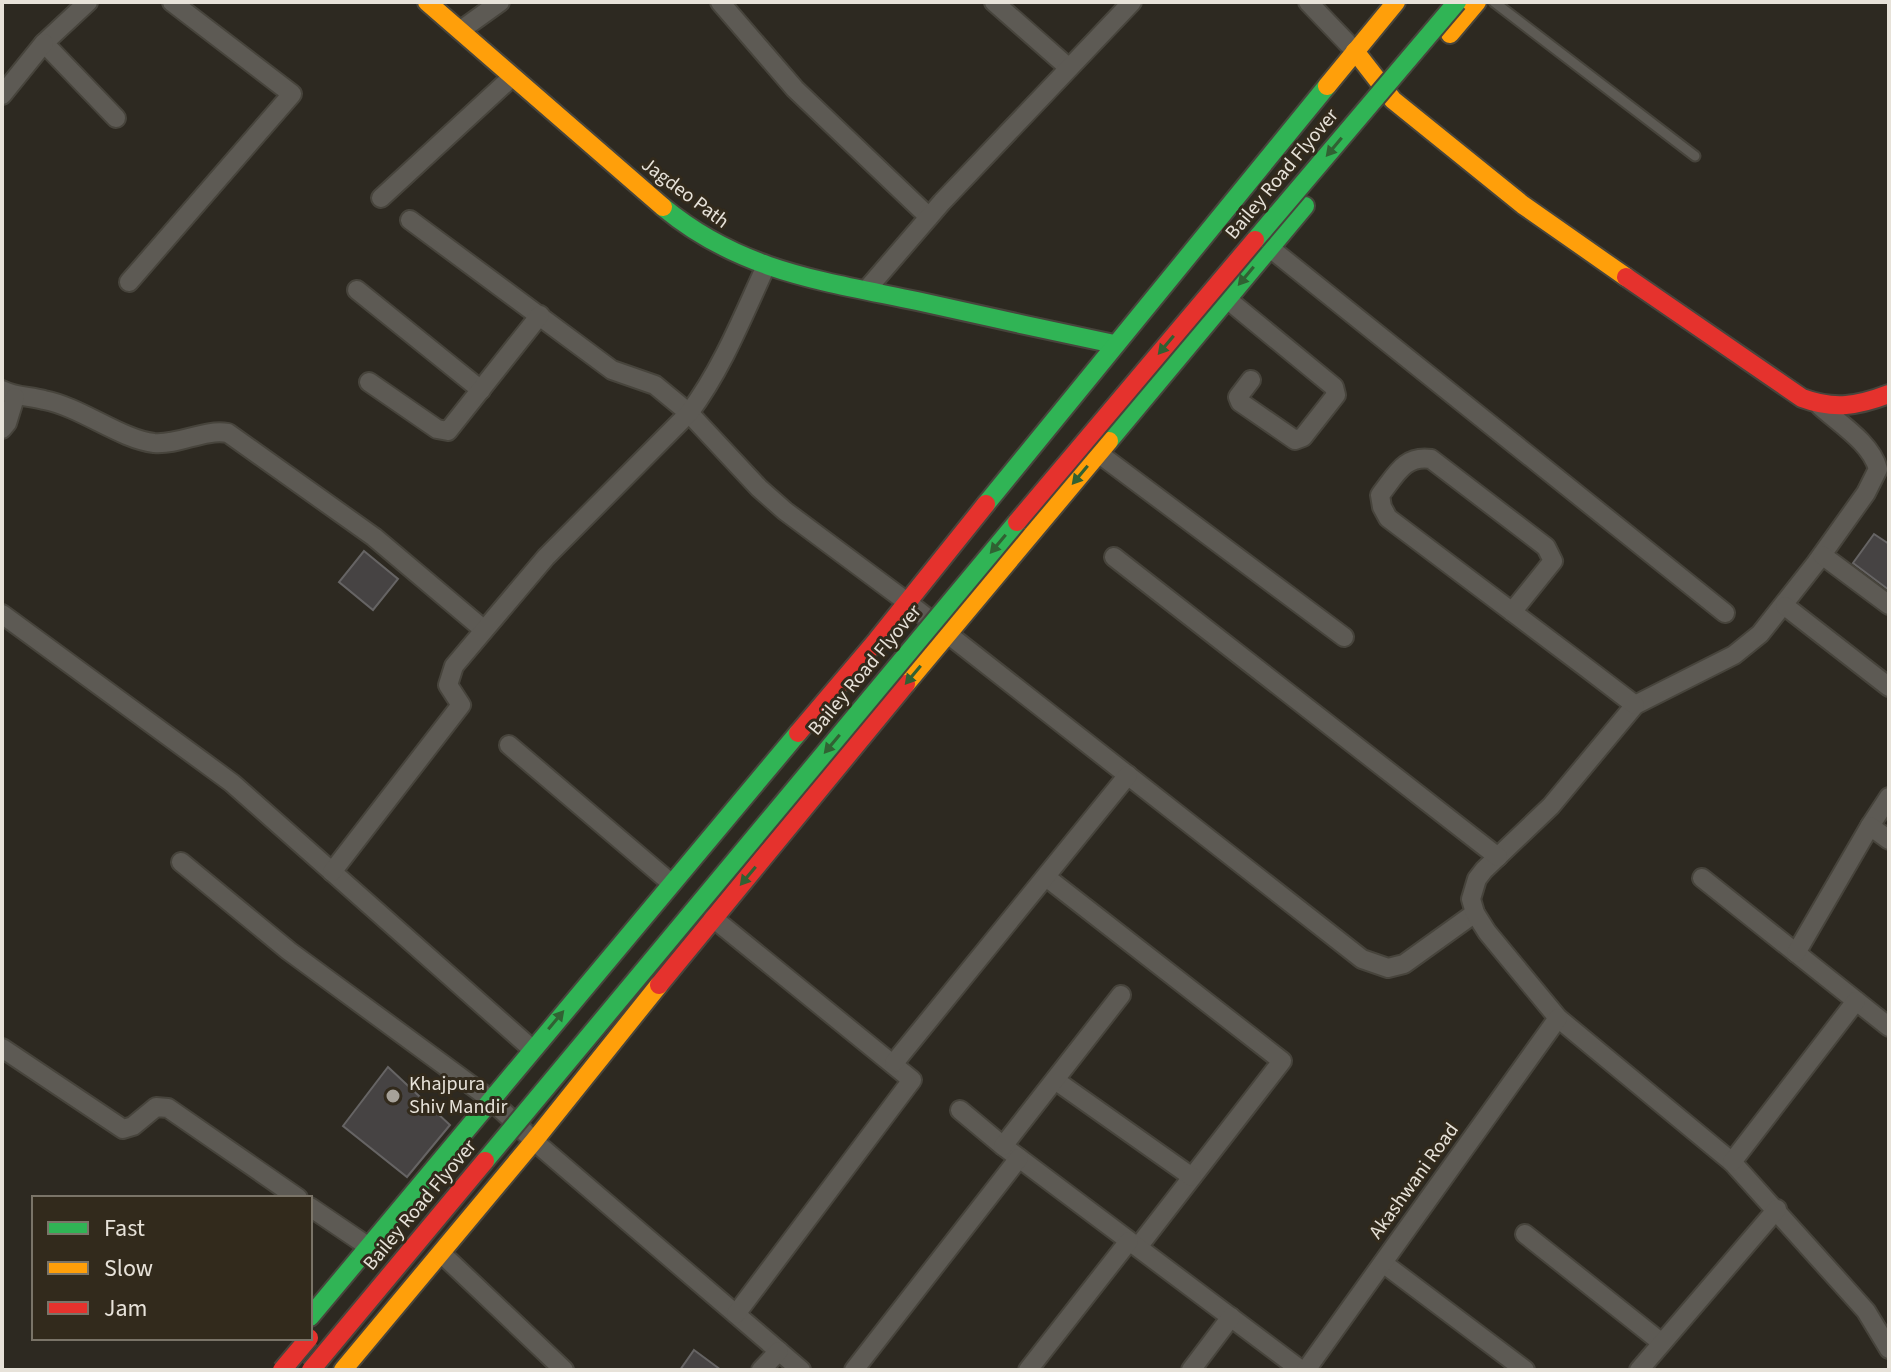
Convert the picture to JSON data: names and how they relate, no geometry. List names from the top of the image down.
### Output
{
  "streets": {
    "main road": ["Bailey Road Flyover", "Jagdeo Path"],
    "street": ["Akashwani Road"]
  },
  "places": ["Khajpura Shiv Mandir"],
  "legend": ["Fast", "Slow", "Jam"]
}
